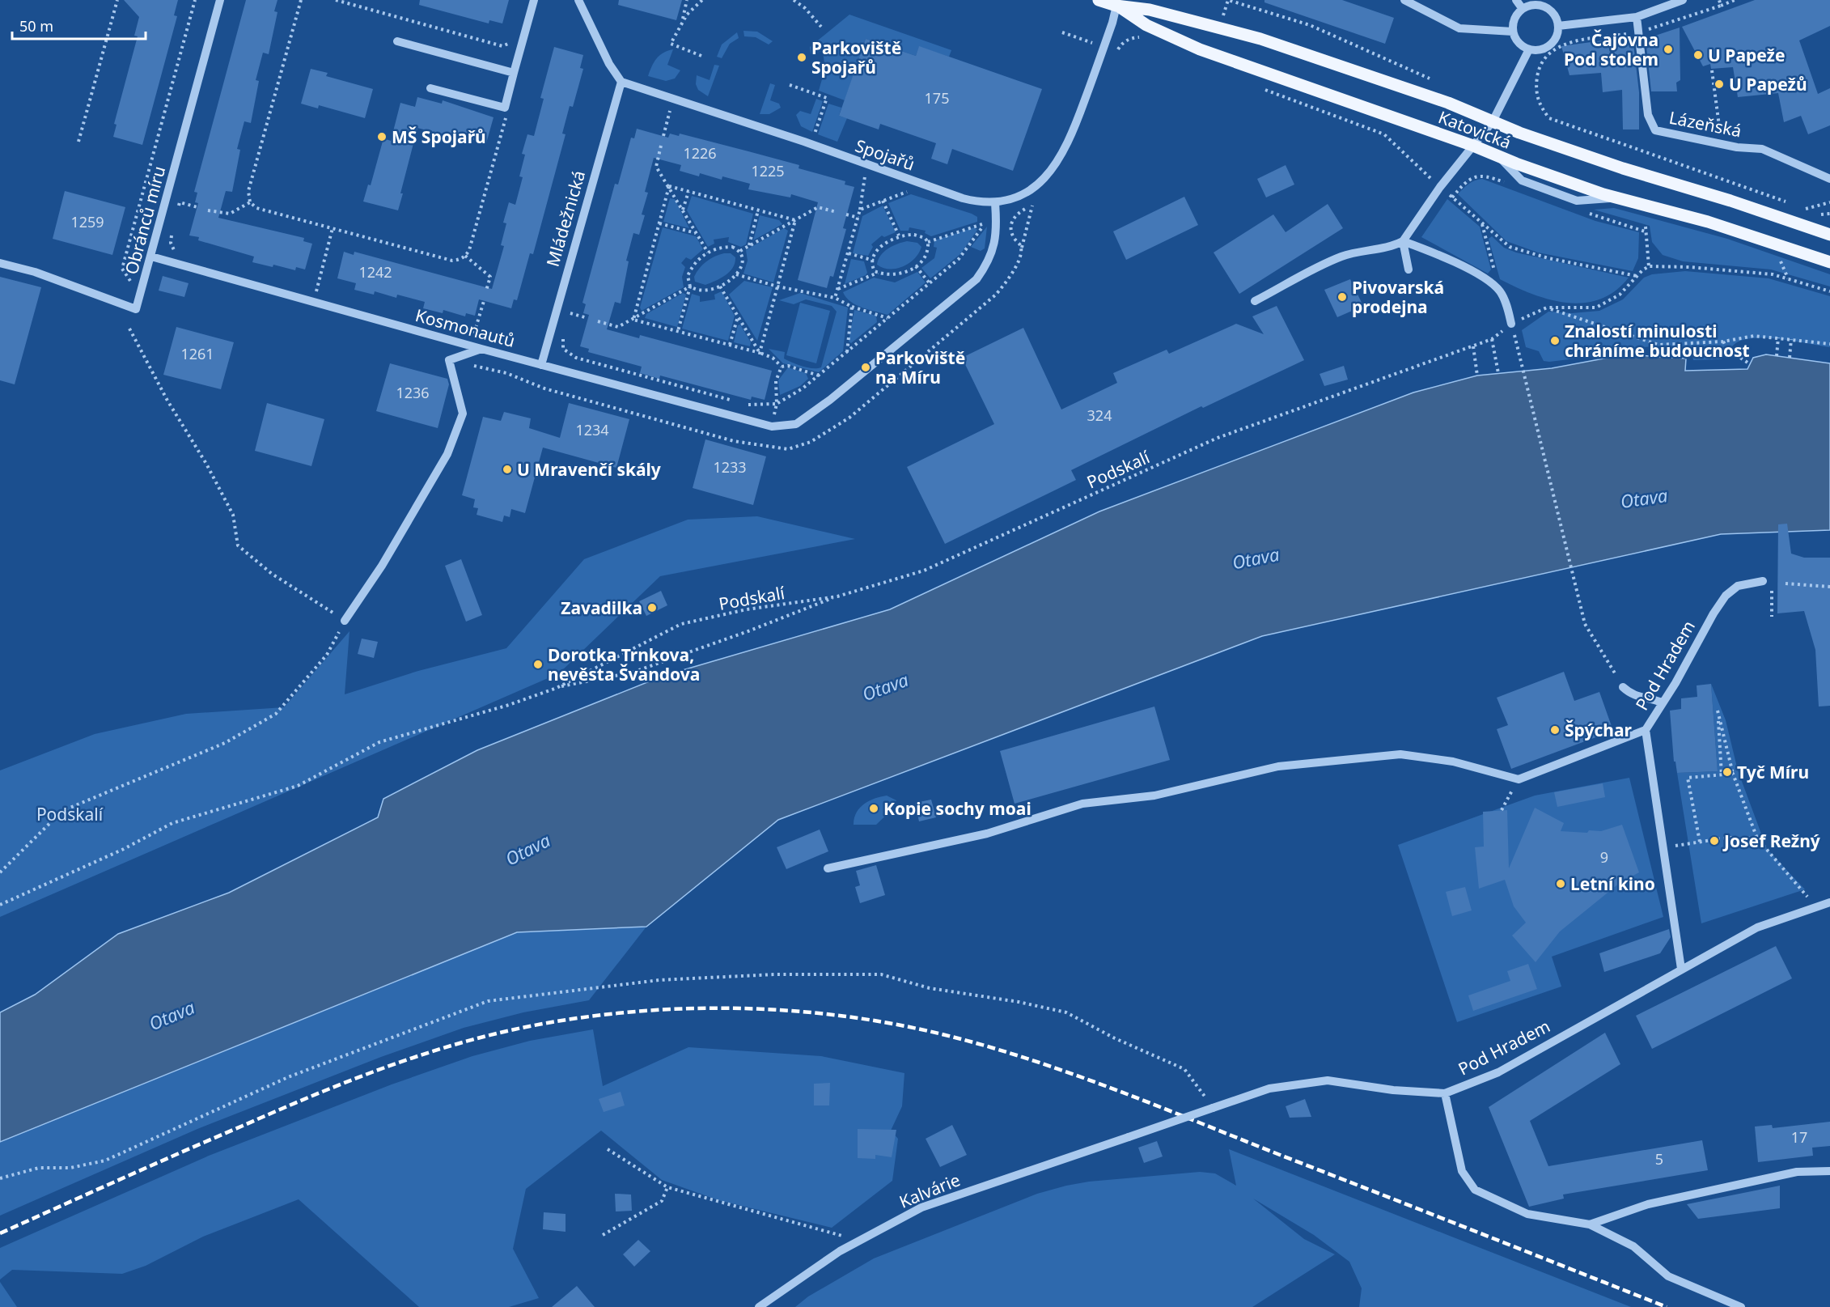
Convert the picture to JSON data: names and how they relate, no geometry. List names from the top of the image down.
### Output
{
  "streets": {
    "main road": ["Katovická"],
    "street": [
      "Lázeňská",
      "Spojařů",
      "Mládežnická",
      "Obránců míru",
      "Kosmonautů",
      "Pod Hradem",
      "Kalvárie"
    ],
    "path": ["Podskalí"]
  },
  "crossings": [
    ["Katovická", "Spojařů"],
    ["Spojařů", "Mládežnická"],
    ["Mládežnická", "Kosmonautů"],
    ["Obránců míru", "Kosmonautů"],
    ["Pod Hradem", "Kalvárie"]
  ],
  "water": ["Otava"],
  "parks": ["Podskalí"],
  "places": [
    "Čajovna Pod stolem",
    "U Papeže",
    "Parkoviště Spojařů",
    "U Papežů",
    "MŠ Spojařů",
    "Pivovarská prodejna",
    "Znalostí minulosti chráníme budoucnost",
    "Parkoviště na Míru",
    "U Mravenčí skály",
    "Zavadilka",
    "Dorotka Trnkova, nevěsta Švandova",
    "Špýchar",
    "Tyč Míru",
    "Kopie sochy moai",
    "Josef Režný",
    "Letní kino"
  ],
  "house_numbers": [
    "175",
    "1226",
    "1225",
    "1259",
    "1242",
    "1261",
    "1236",
    "324",
    "1234",
    "1233",
    "9",
    "17",
    "5"
  ],
  "scale_bar": "50 m"
}
